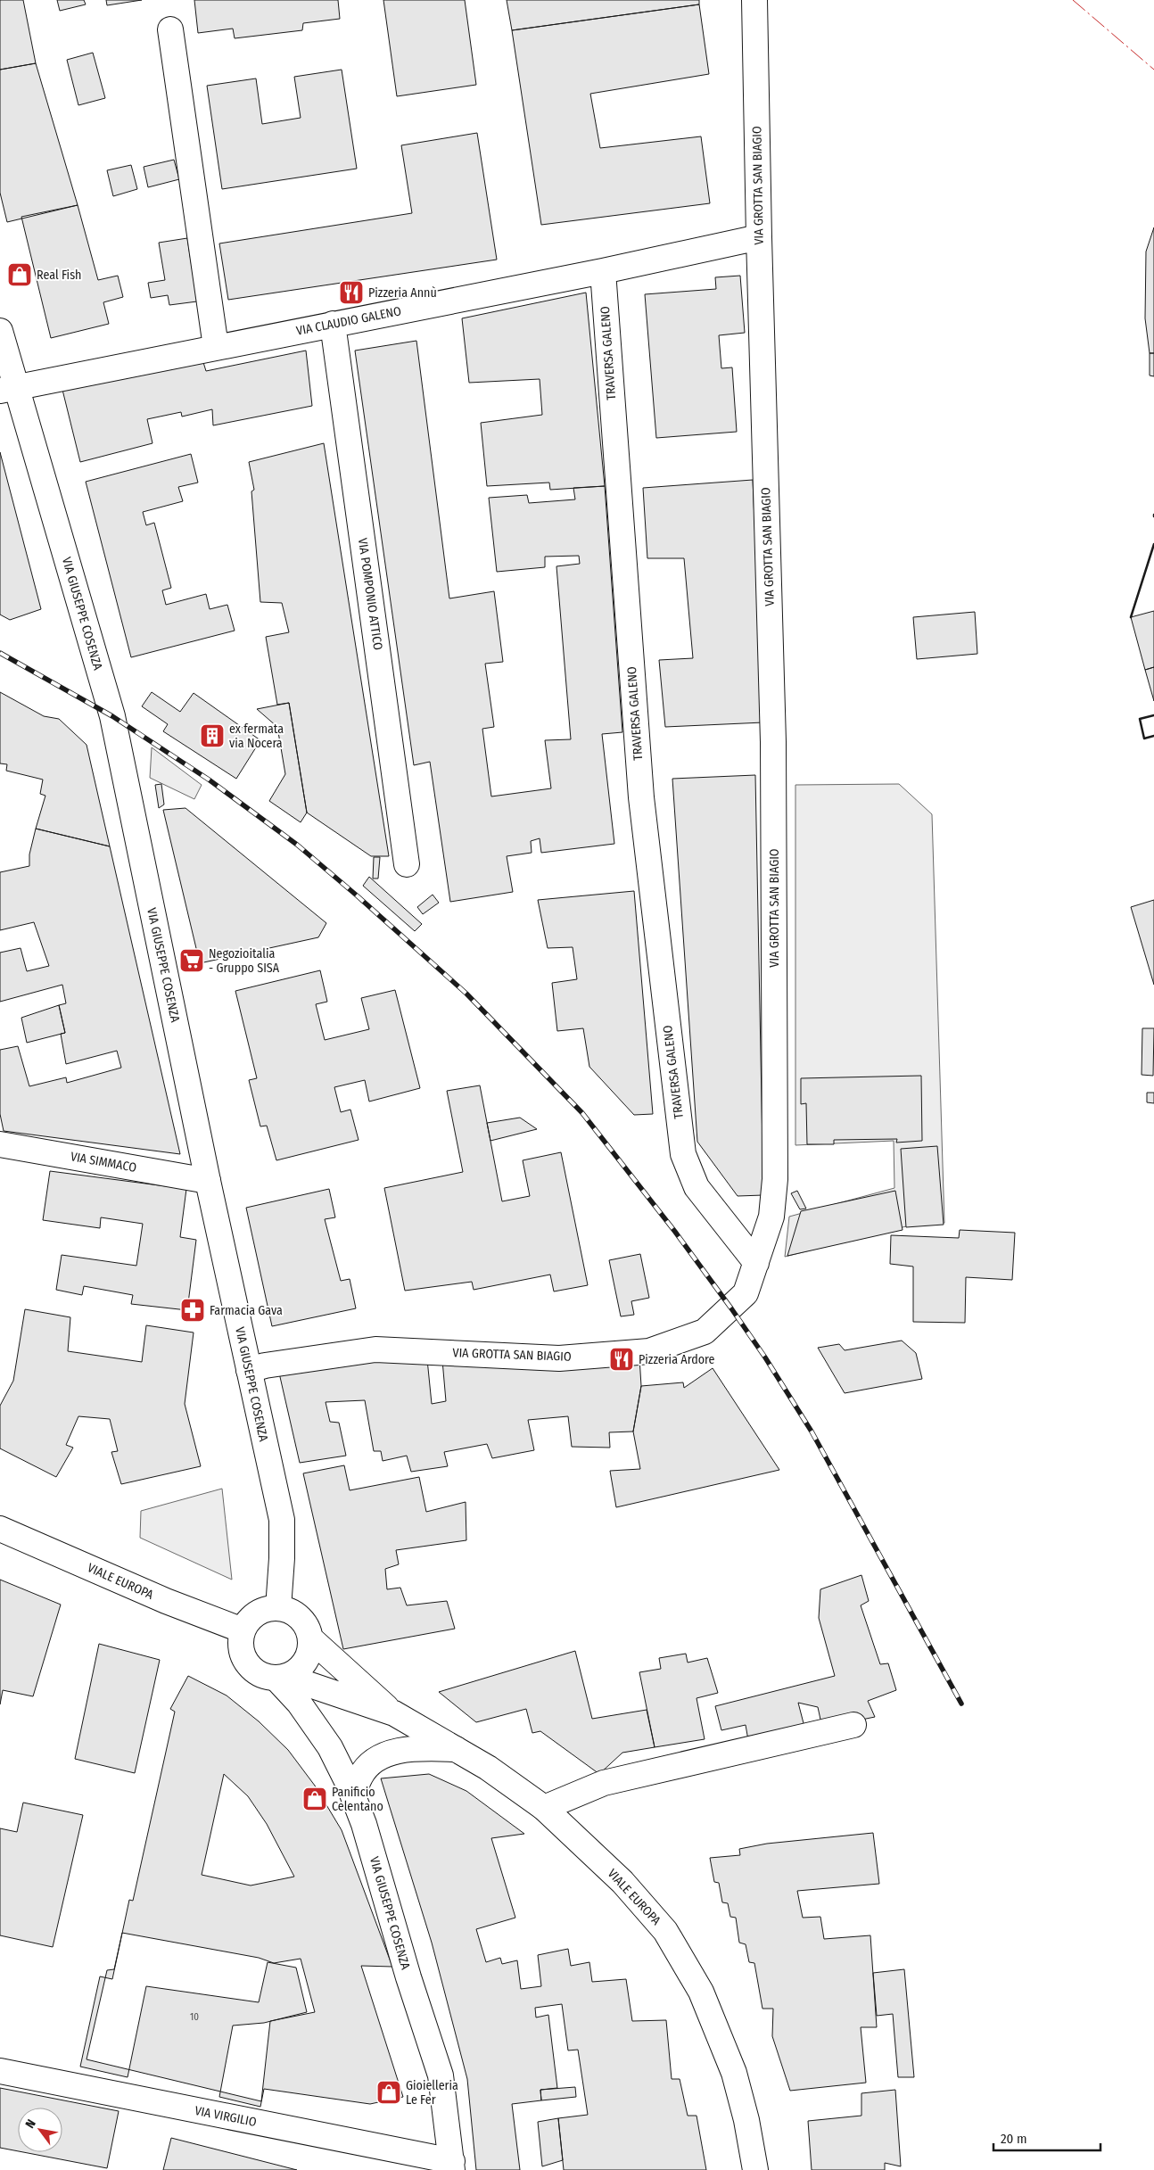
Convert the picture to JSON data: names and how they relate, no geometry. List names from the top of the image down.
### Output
{
  "streets": {
    "street": [
      "VIA GROTTA SAN BIAGIO",
      "VIA CLAUDIO GALENO",
      "TRAVERSA GALENO",
      "VIA POMPONIO ATTICO",
      "VIA GIUSEPPE COSENZA",
      "VIA SIMMACO",
      "VIALE EUROPA",
      "VIA VIRGILIO"
    ]
  },
  "crossings": [
    ["VIA GROTTA SAN BIAGIO", "VIA CLAUDIO GALENO"],
    ["VIA GROTTA SAN BIAGIO", "TRAVERSA GALENO"],
    ["VIA GROTTA SAN BIAGIO", "VIA GIUSEPPE COSENZA"],
    ["VIA CLAUDIO GALENO", "TRAVERSA GALENO"],
    ["VIA CLAUDIO GALENO", "VIA POMPONIO ATTICO"],
    ["VIA CLAUDIO GALENO", "VIA GIUSEPPE COSENZA"],
    ["VIA GIUSEPPE COSENZA", "VIA SIMMACO"],
    ["VIA GIUSEPPE COSENZA", "VIALE EUROPA"],
    ["VIA GIUSEPPE COSENZA", "VIA VIRGILIO"]
  ],
  "places": {
    "shop": ["Real Fish", "Panificio Celentano", "Gioielleria Le Fer"],
    "restaurant": ["Pizzeria Annù", "Pizzeria Ardore"],
    "building": ["ex fermata via Nocera"],
    "supermarket": ["Negozioitalia - Gruppo SISA"],
    "pharmacy": ["Farmacia Gava"]
  },
  "house_numbers": ["10"],
  "scale_bar": "20 m",
  "north": "top left"
}
